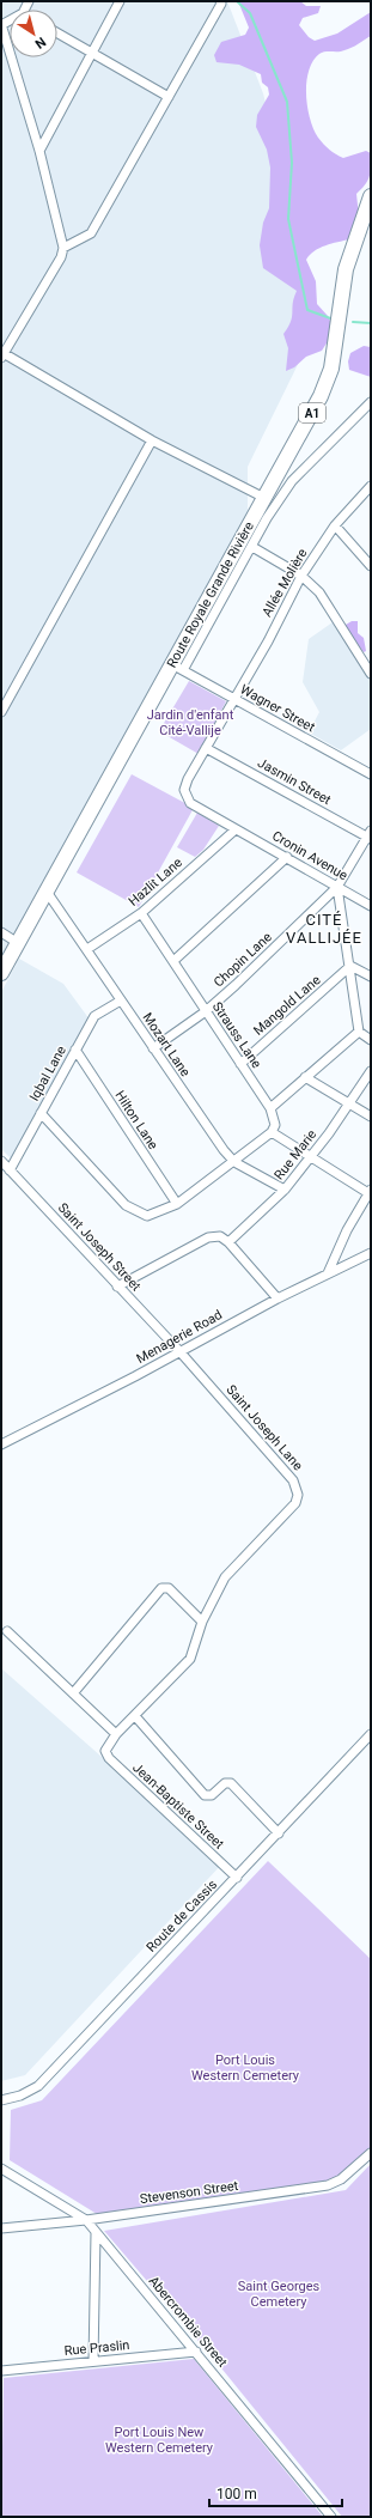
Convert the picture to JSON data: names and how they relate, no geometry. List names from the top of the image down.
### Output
{
  "streets": {
    "main road": ["A1", "Route Royale Grande Rivière"],
    "street": [
      "Allée Molière",
      "Wagner Street",
      "Jasmin Street",
      "Cronin Avenue",
      "Hazlit Lane",
      "Chopin Lane",
      "Mangold Lane",
      "Strauss Lane",
      "Mozart Lane",
      "Iqbal Lane",
      "Hilton Lane",
      "Rue Marie",
      "Saint Joseph Street",
      "Menagerie Road",
      "Saint Joseph Lane",
      "Jean-Baptiste Street",
      "Route de Cassis",
      "Stevenson Street",
      "Abercrombie Street",
      "Rue Praslin"
    ]
  },
  "crossings": [
    ["Allée Molière", "Wagner Street"],
    ["Allée Molière", "Jasmin Street"],
    ["Allée Molière", "Cronin Avenue"],
    ["Route Royale Grande Rivière", "Wagner Street"],
    ["Route Royale Grande Rivière", "Mozart Lane"],
    ["Jasmin Street", "Cronin Avenue"],
    ["Jasmin Street", "Chopin Lane"],
    ["Cronin Avenue", "Hazlit Lane"],
    ["Cronin Avenue", "Chopin Lane"],
    ["Hazlit Lane", "Strauss Lane"],
    ["Hazlit Lane", "Mozart Lane"],
    ["Chopin Lane", "Strauss Lane"],
    ["Chopin Lane", "Mozart Lane"],
    ["Mangold Lane", "Strauss Lane"],
    ["Mozart Lane", "Iqbal Lane"],
    ["Mozart Lane", "Rue Marie"],
    ["Iqbal Lane", "Hilton Lane"],
    ["Iqbal Lane", "Saint Joseph Street"],
    ["Saint Joseph Street", "Menagerie Road"],
    ["Saint Joseph Street", "Saint Joseph Lane"],
    ["Menagerie Road", "Saint Joseph Lane"],
    ["Saint Joseph Lane", "Jean-Baptiste Street"],
    ["Jean-Baptiste Street", "Route de Cassis"],
    ["Stevenson Street", "Abercrombie Street"],
    ["Abercrombie Street", "Rue Praslin"]
  ],
  "districts": ["CITÉ VALLIJÉE"],
  "parks": [
    "Jardin d'enfant Cité-Vallije",
    "Port Louis Western Cemetery",
    "Saint Georges Cemetery",
    "Port Louis New Western Cemetery"
  ],
  "scale_bar": "100 m",
  "north": "bottom right"
}
